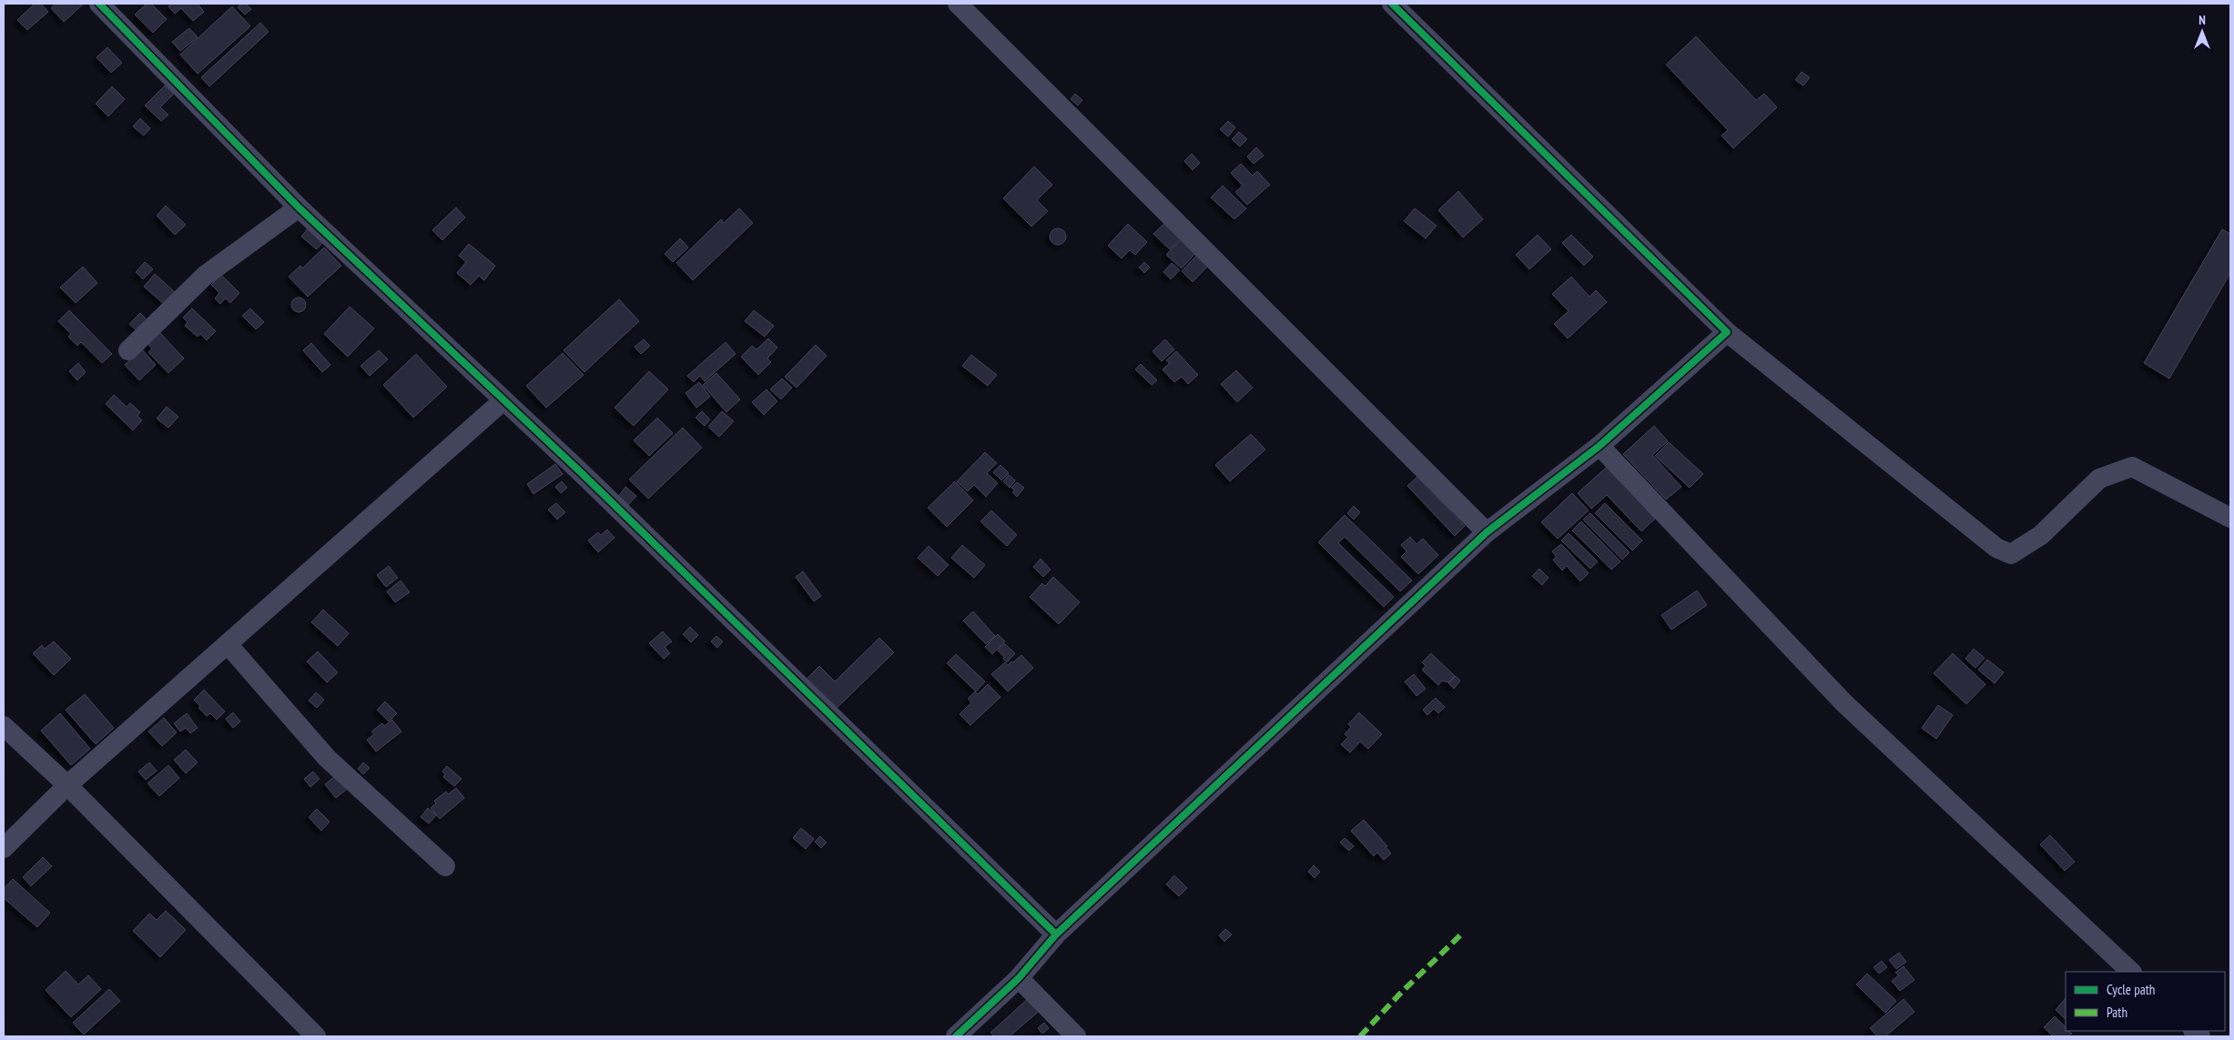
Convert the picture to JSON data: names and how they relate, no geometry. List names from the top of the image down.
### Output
{
  "legend": ["Cycle path", "Path"],
  "north": "top"
}
